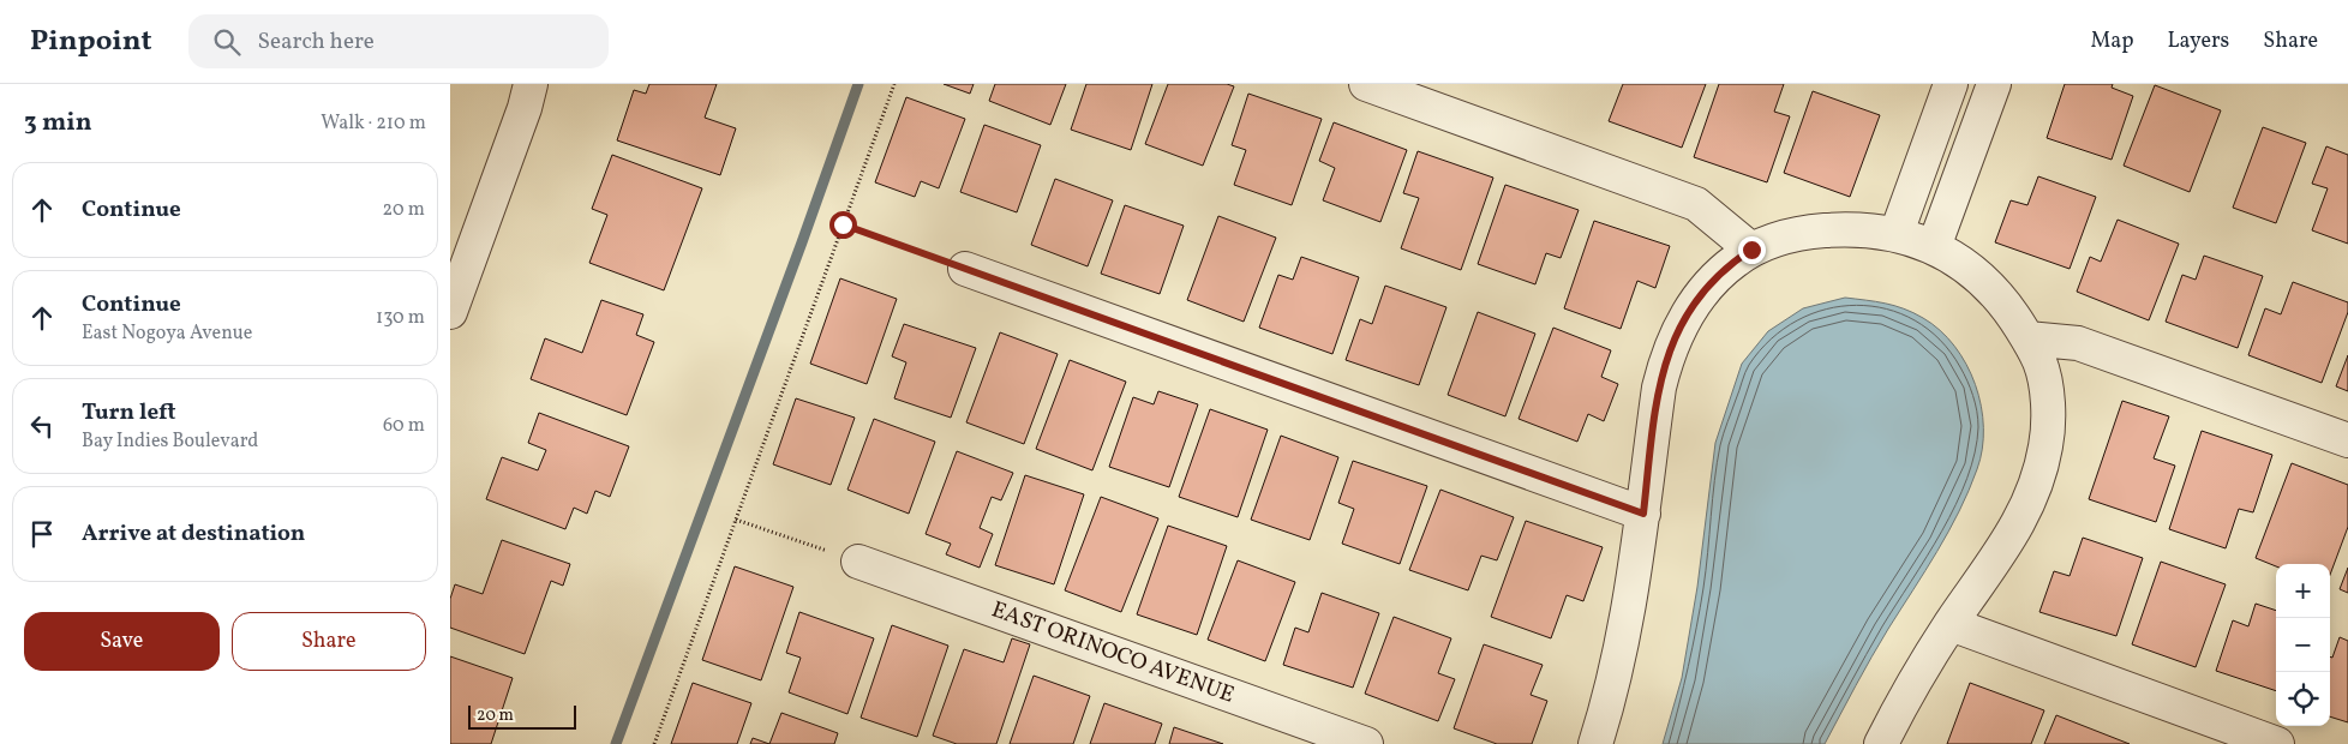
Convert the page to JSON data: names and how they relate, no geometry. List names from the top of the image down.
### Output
{
  "streets": {
    "street": ["EAST ORINOCO AVENUE"]
  },
  "scale_bar": "20 m",
  "page": {
    "header": "Pinpoint",
    "search": "Search here",
    "nav": ["Map", "Layers", "Share"],
    "heading": ["3 min", "Walk · 210 m"],
    "list": [
      ["Continue", "20 m"],
      ["Continue", "East Nogoya Avenue", "130 m"],
      ["Turn left", "Bay Indies Boulevard", "60 m"],
      "Arrive at destination"
    ],
    "map_buttons": ["+", "−"],
    "buttons": ["Save", "Share"],
    "scale": "20 m"
  }
}
